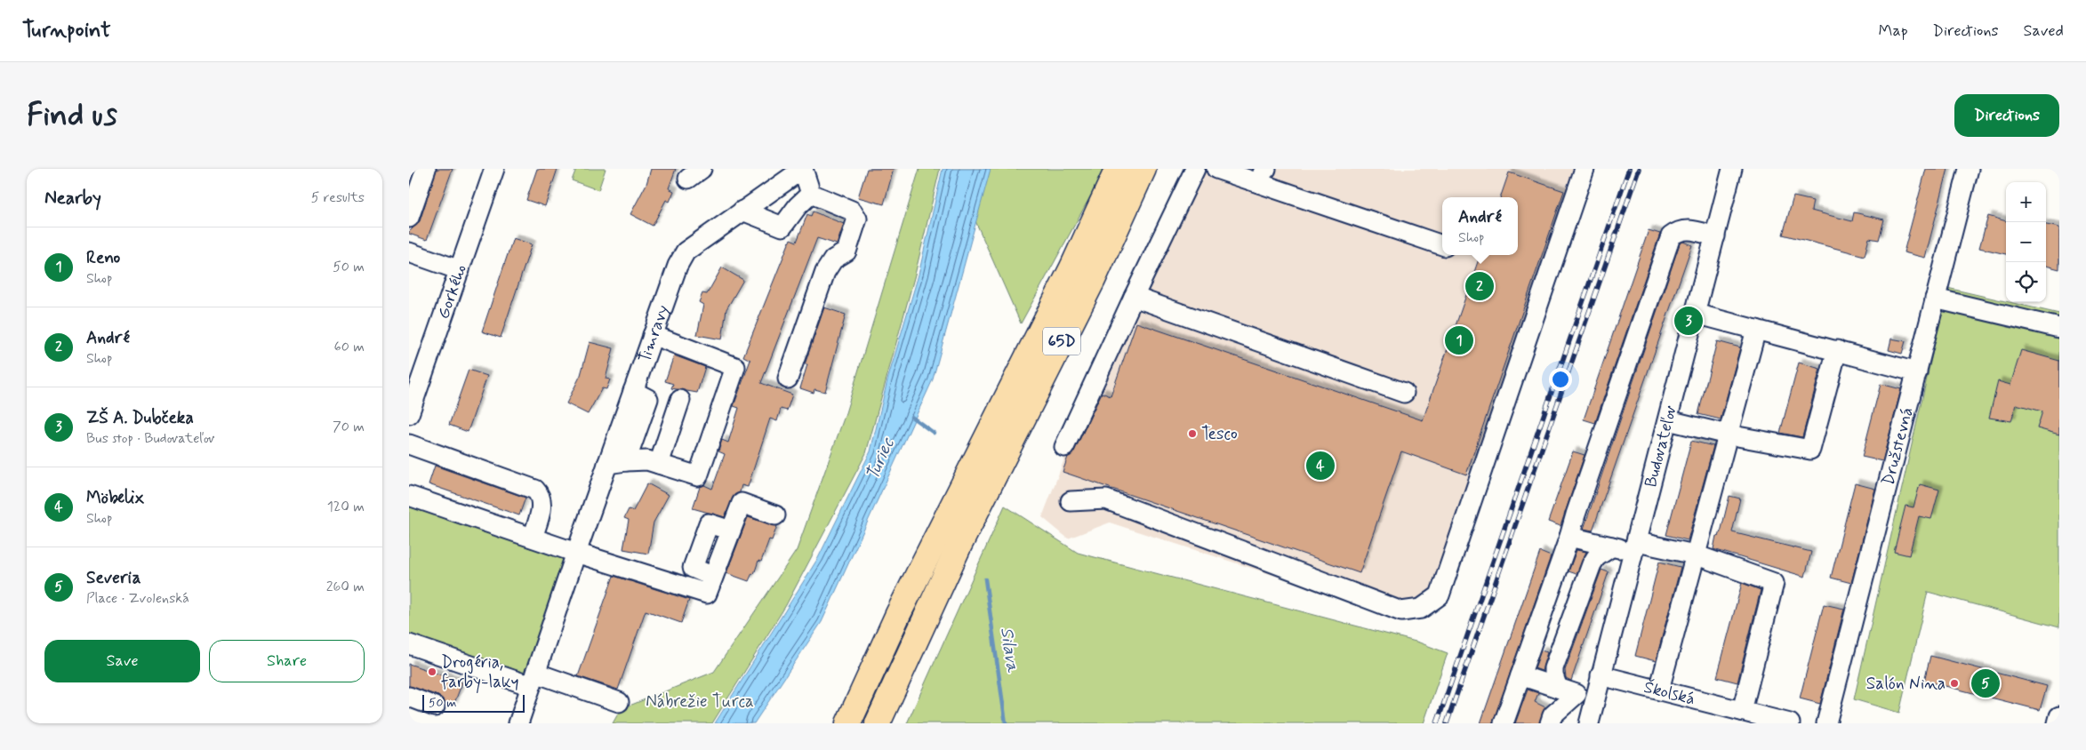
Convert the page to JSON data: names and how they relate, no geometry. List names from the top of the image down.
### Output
{
  "streets": {
    "main road": ["65D"],
    "street": [
      "Gorkého",
      "Timravy",
      "Budovateľov",
      "Družstevná",
      "Školská"
    ]
  },
  "crossings": [
    ["Budovateľov", "Školská"]
  ],
  "water": ["Turiec", "Silava"],
  "parks": ["Nábrežie Turca"],
  "places": ["Tesco", "Drogéria, farby-laky", "Salón Nina"],
  "scale_bar": "50 m",
  "page": {
    "header": "Turnpoint",
    "nav": ["Map", "Directions", "Saved"],
    "buttons": [
      "Directions",
      ["Save", "Share"]
    ],
    "title": "Find us",
    "heading": ["Nearby", "5 results"],
    "map_buttons": ["+", "−"],
    "popup": ["André", "Shop"],
    "list": [
      {
        "mark": "1",
        "name": "Reno",
        "note": "Shop",
        "value": "50 m"
      },
      {
        "mark": "2",
        "name": "André",
        "note": "Shop",
        "value": "60 m"
      },
      {
        "mark": "3",
        "name": "ZŠ A. Dubčeka",
        "note": "Bus stop · Budovateľov",
        "value": "70 m"
      },
      {
        "mark": "4",
        "name": "Möbelix",
        "note": "Shop",
        "value": "120 m"
      },
      {
        "mark": "5",
        "name": "Severia",
        "note": "Place · Zvolenská",
        "value": "260 m"
      }
    ],
    "pins": [
      "2",
      "3",
      "1",
      "4",
      "5"
    ],
    "scale": "50 m"
  }
}
